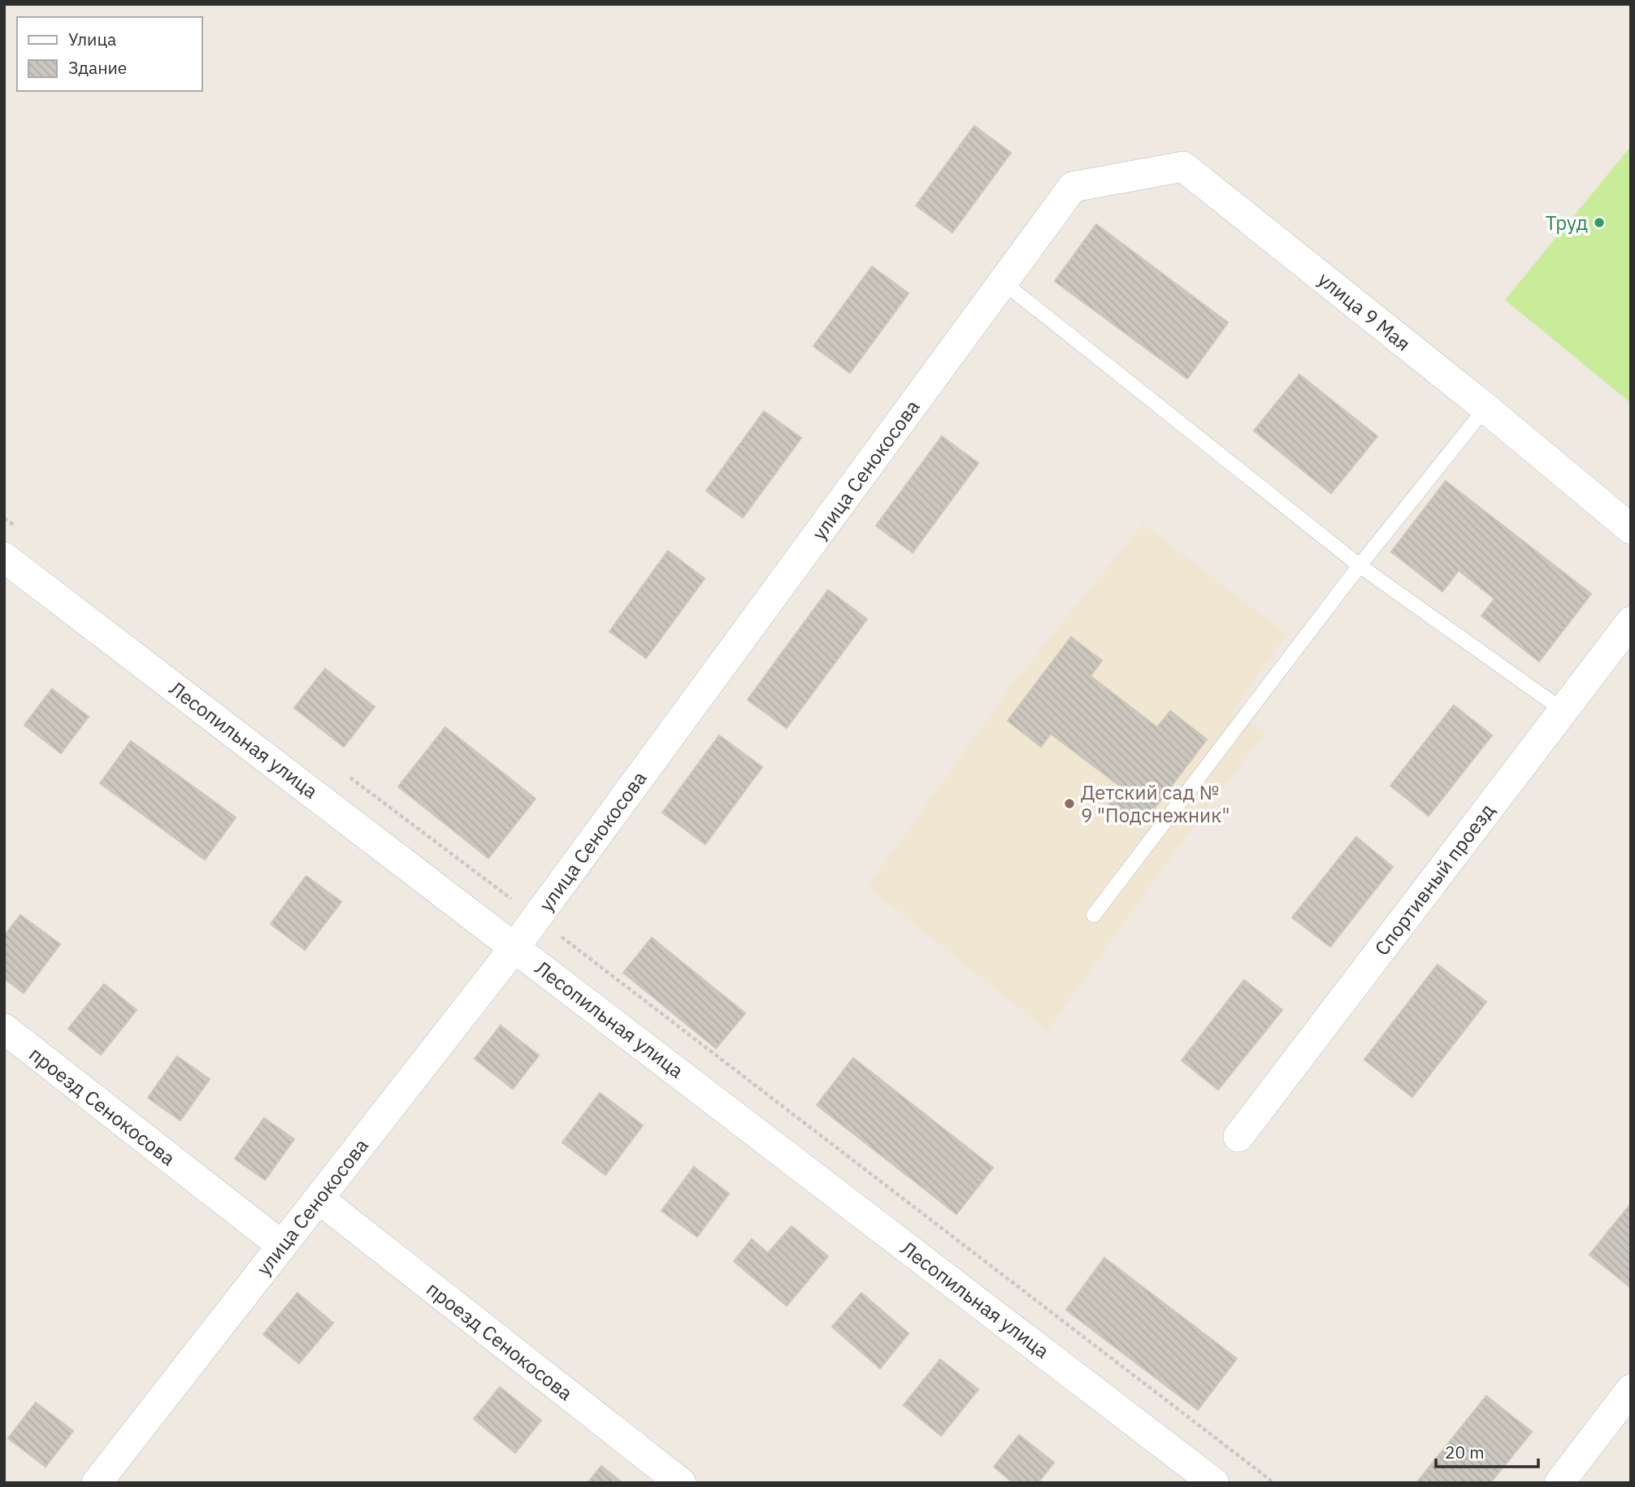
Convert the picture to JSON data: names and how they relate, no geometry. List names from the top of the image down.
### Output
{
  "streets": {
    "street": [
      "улица 9 Мая",
      "улица Сенокосова",
      "Лесопильная улица",
      "Спортивный проезд",
      "проезд Сенокосова"
    ]
  },
  "crossings": [
    ["улица 9 Мая", "улица Сенокосова"],
    ["улица Сенокосова", "Лесопильная улица"],
    ["улица Сенокосова", "проезд Сенокосова"]
  ],
  "places": ["Труд", "Детский сад № 9 \"Подснежник\""],
  "legend": ["Улица", "Здание"],
  "scale_bar": "20 m"
}
